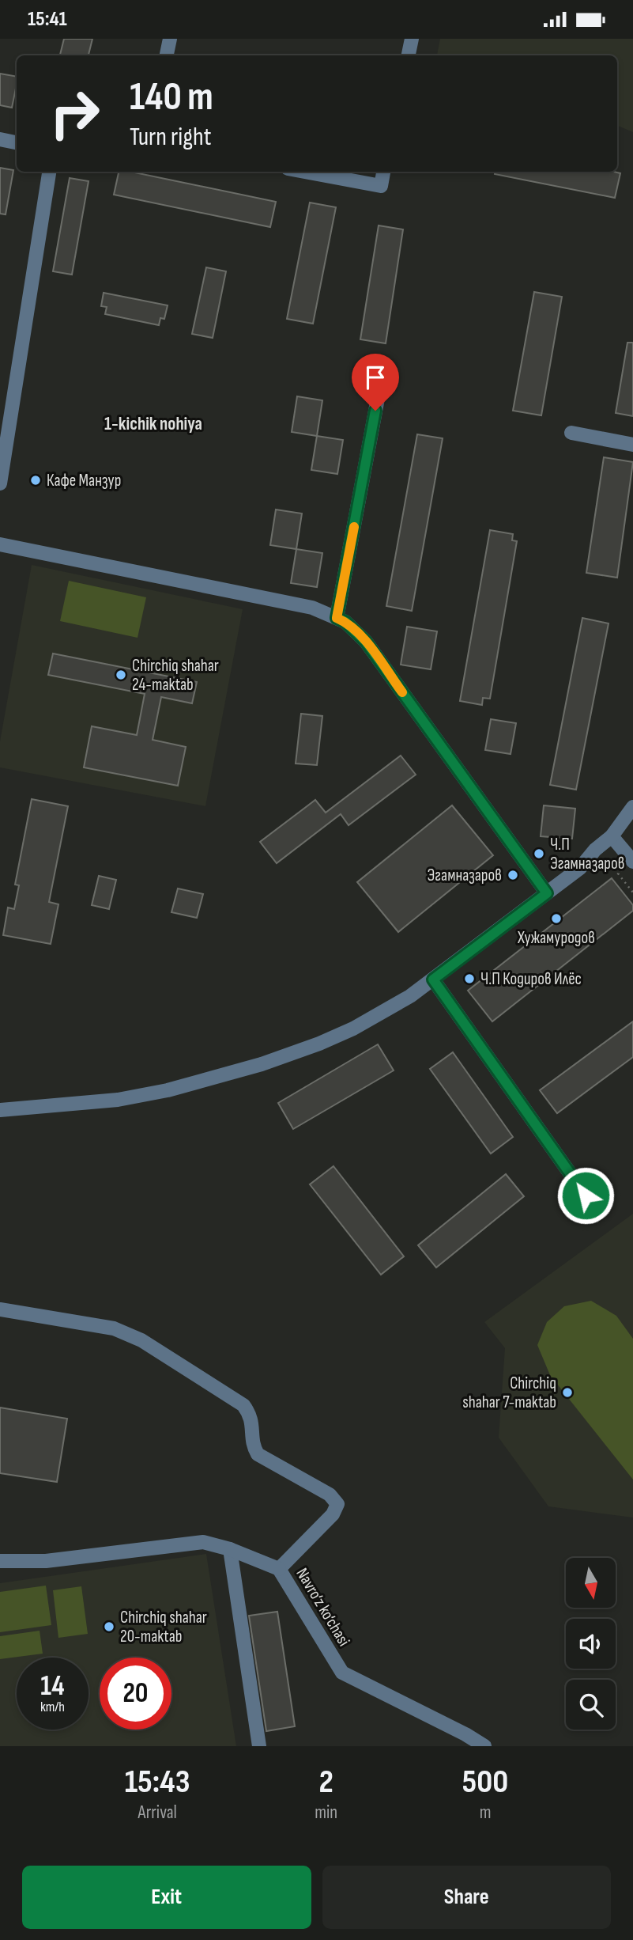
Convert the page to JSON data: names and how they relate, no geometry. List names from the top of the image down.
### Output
{
  "streets": {
    "street": ["Navro‘z ko‘chasi"]
  },
  "districts": ["1-kichik nohiya"],
  "places": [
    "Кафе Манзур",
    "Chirchiq shahar 24-maktab",
    "Ч.П Эгамназаров",
    "Эгамназаров",
    "Хужамуродов",
    "Ч.П Кодиров Илёс",
    "Chirchiq shahar 7-maktab",
    "Chirchiq shahar 20-maktab"
  ],
  "north": "bottom",
  "page": {
    "status": "15:41",
    "turn": ["140 m", "Turn right"],
    "speed": "14 km/h",
    "limit": "20",
    "eta": [
      "15:43",
      "Arrival",
      "2",
      "min",
      "500",
      "m"
    ],
    "buttons": ["Exit", "Share"]
  }
}
